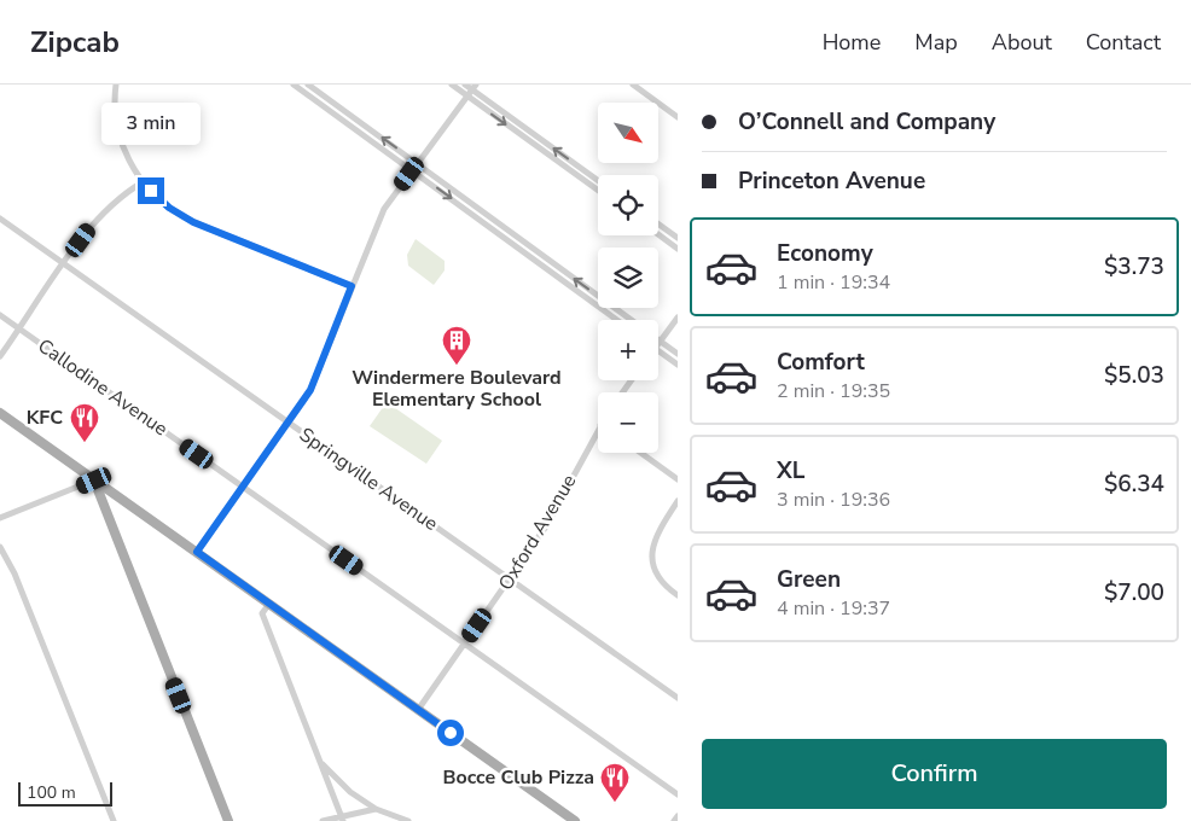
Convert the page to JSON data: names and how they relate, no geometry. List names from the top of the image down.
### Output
{
  "streets": {
    "street": ["Callodine Avenue", "Springville Avenue", "Oxford Avenue"]
  },
  "crossings": [
    ["Callodine Avenue", "Oxford Avenue"],
    ["Springville Avenue", "Oxford Avenue"]
  ],
  "places": {
    "building": ["Windermere Boulevard Elementary School"],
    "restaurant": ["KFC", "Bocce Club Pizza"]
  },
  "scale_bar": "100 m",
  "north": "bottom right",
  "page": {
    "header": "Zipcab",
    "nav": [
      "Home",
      "Map",
      "About",
      "Contact"
    ],
    "banner": ["O’Connell and Company", "Princeton Avenue"],
    "map_buttons": ["+", "−"],
    "bubble": "3 min",
    "list": [
      {
        "name": "Economy",
        "note": "1 min · 19:34",
        "value": "$3.73"
      },
      {
        "name": "Comfort",
        "note": "2 min · 19:35",
        "value": "$5.03"
      },
      {
        "name": "XL",
        "note": "3 min · 19:36",
        "value": "$6.34"
      },
      {
        "name": "Green",
        "note": "4 min · 19:37",
        "value": "$7.00"
      }
    ],
    "buttons": "Confirm",
    "scale": "100 m"
  }
}
